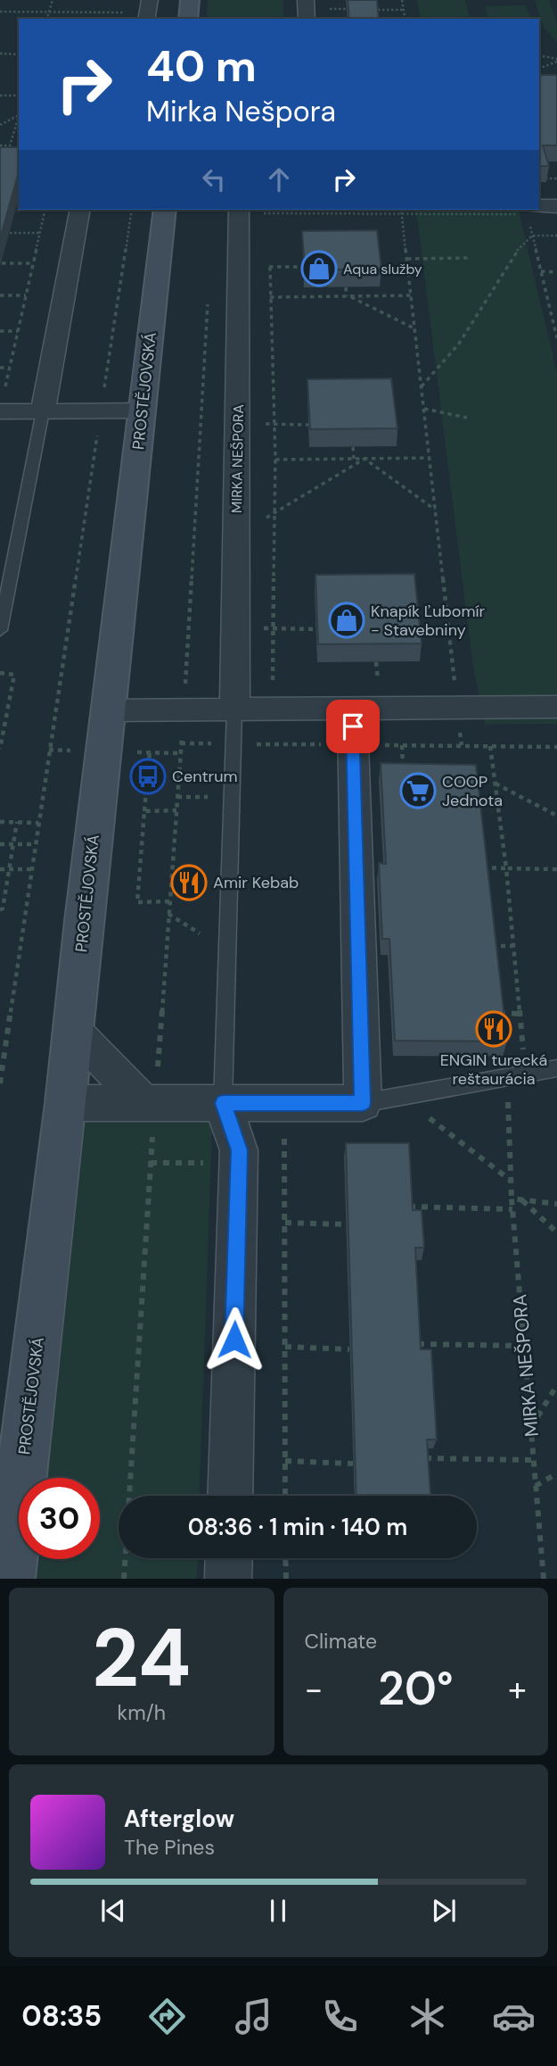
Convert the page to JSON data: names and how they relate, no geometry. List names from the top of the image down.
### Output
{
  "streets": {
    "street": ["PROSTĚJOVSKÁ", "MIRKA NEŠPORA"]
  },
  "places": {
    "shop": ["Aqua služby", "Knapík Ľubomír - Stavebniny"],
    "bus stop": ["Centrum"],
    "supermarket": ["COOP Jednota"],
    "restaurant": ["Amir Kebab", "ENGIN turecká reštaurácia"]
  },
  "page": {
    "turn": ["40 m", "Mirka Nešpora"],
    "limit": "30",
    "trip": "08:36 · 1 min · 140 m",
    "tile": [
      ["24", "km/h"],
      "Climate"
    ],
    "heat": ["−", "20°", "+"],
    "song": ["Afterglow", "The Pines"],
    "tabs": "08:35"
  }
}
